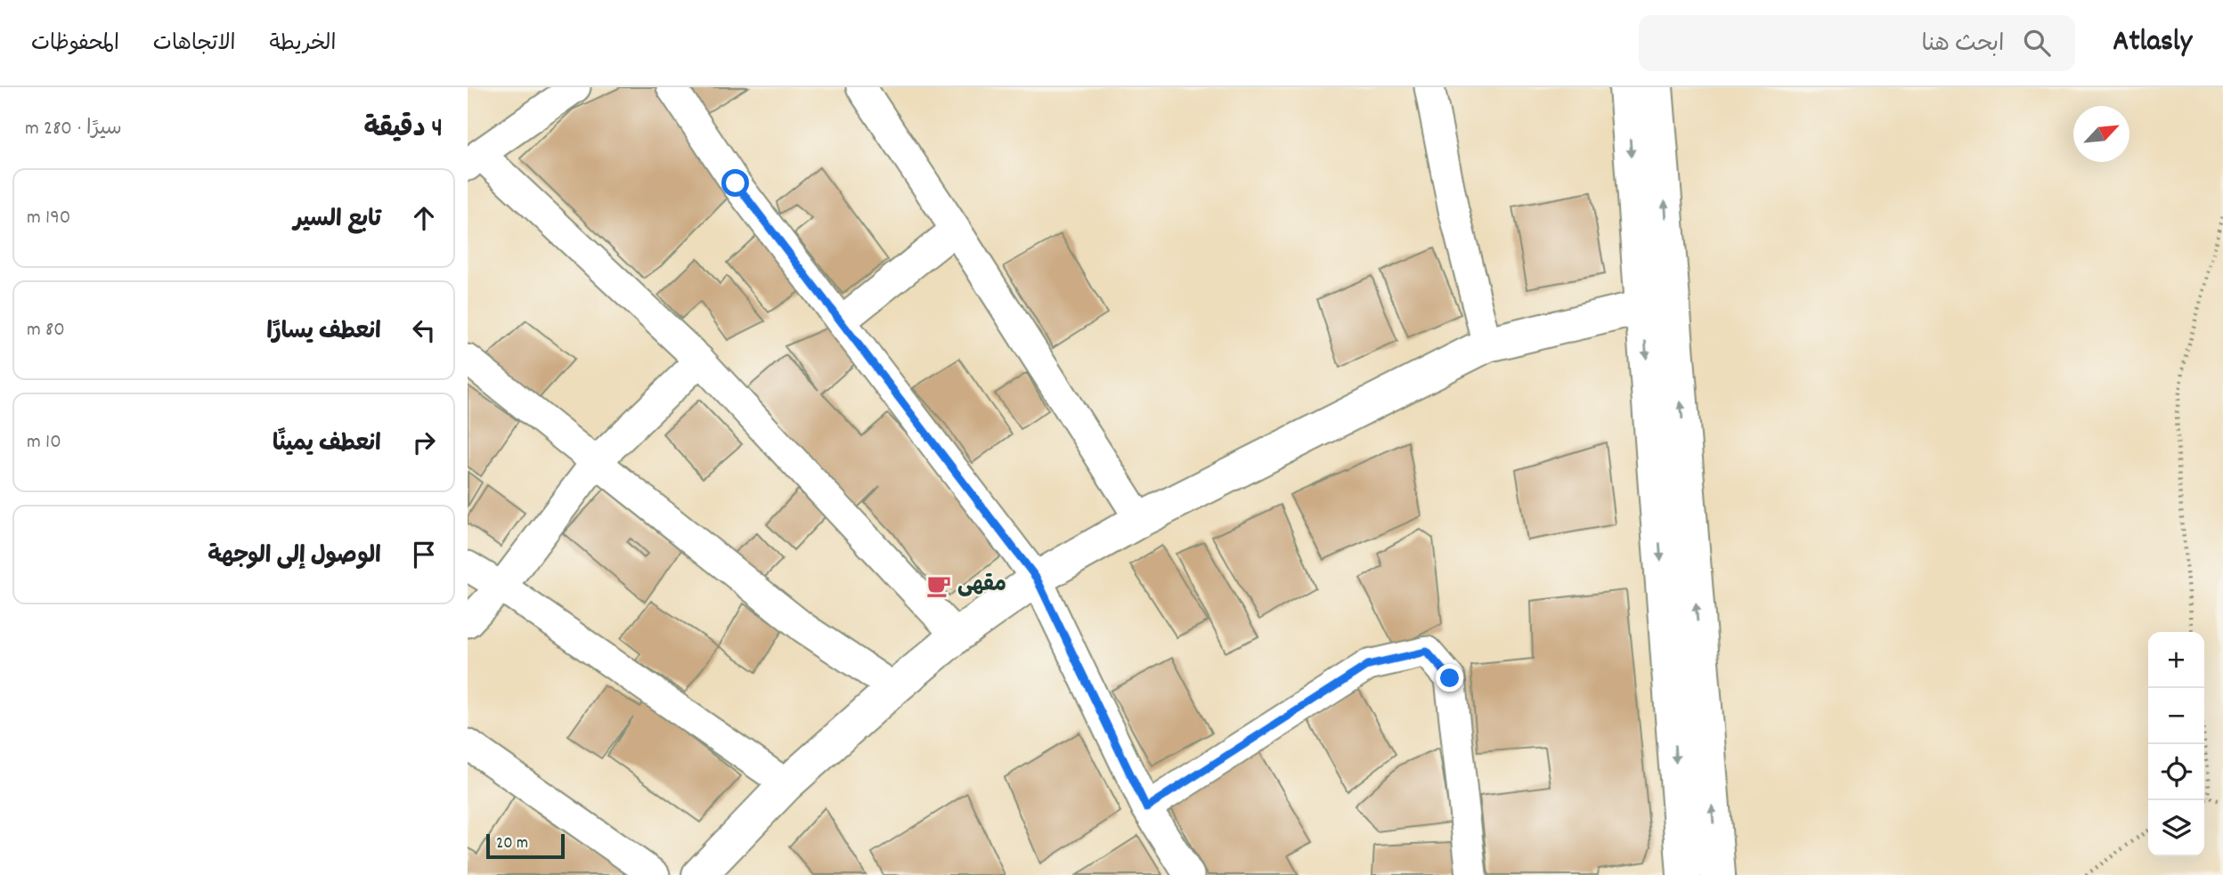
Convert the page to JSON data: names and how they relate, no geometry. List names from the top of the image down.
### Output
{
  "places": {
    "cafe": ["مقهى"]
  },
  "scale_bar": "20 m",
  "north": "top right",
  "page": {
    "header": "Atlasly",
    "search": "ابحث هنا",
    "nav": ["الخريطة", "الاتجاهات", "المحفوظات"],
    "heading": ["4 دقيقة", "سيرًا · 280 m"],
    "list": [
      ["تابع السير", "190 m"],
      ["انعطف يسارًا", "80 m"],
      ["انعطف يمينًا", "10 m"],
      "الوصول إلى الوجهة"
    ],
    "map_buttons": ["+", "−"],
    "scale": "20 m"
  }
}
